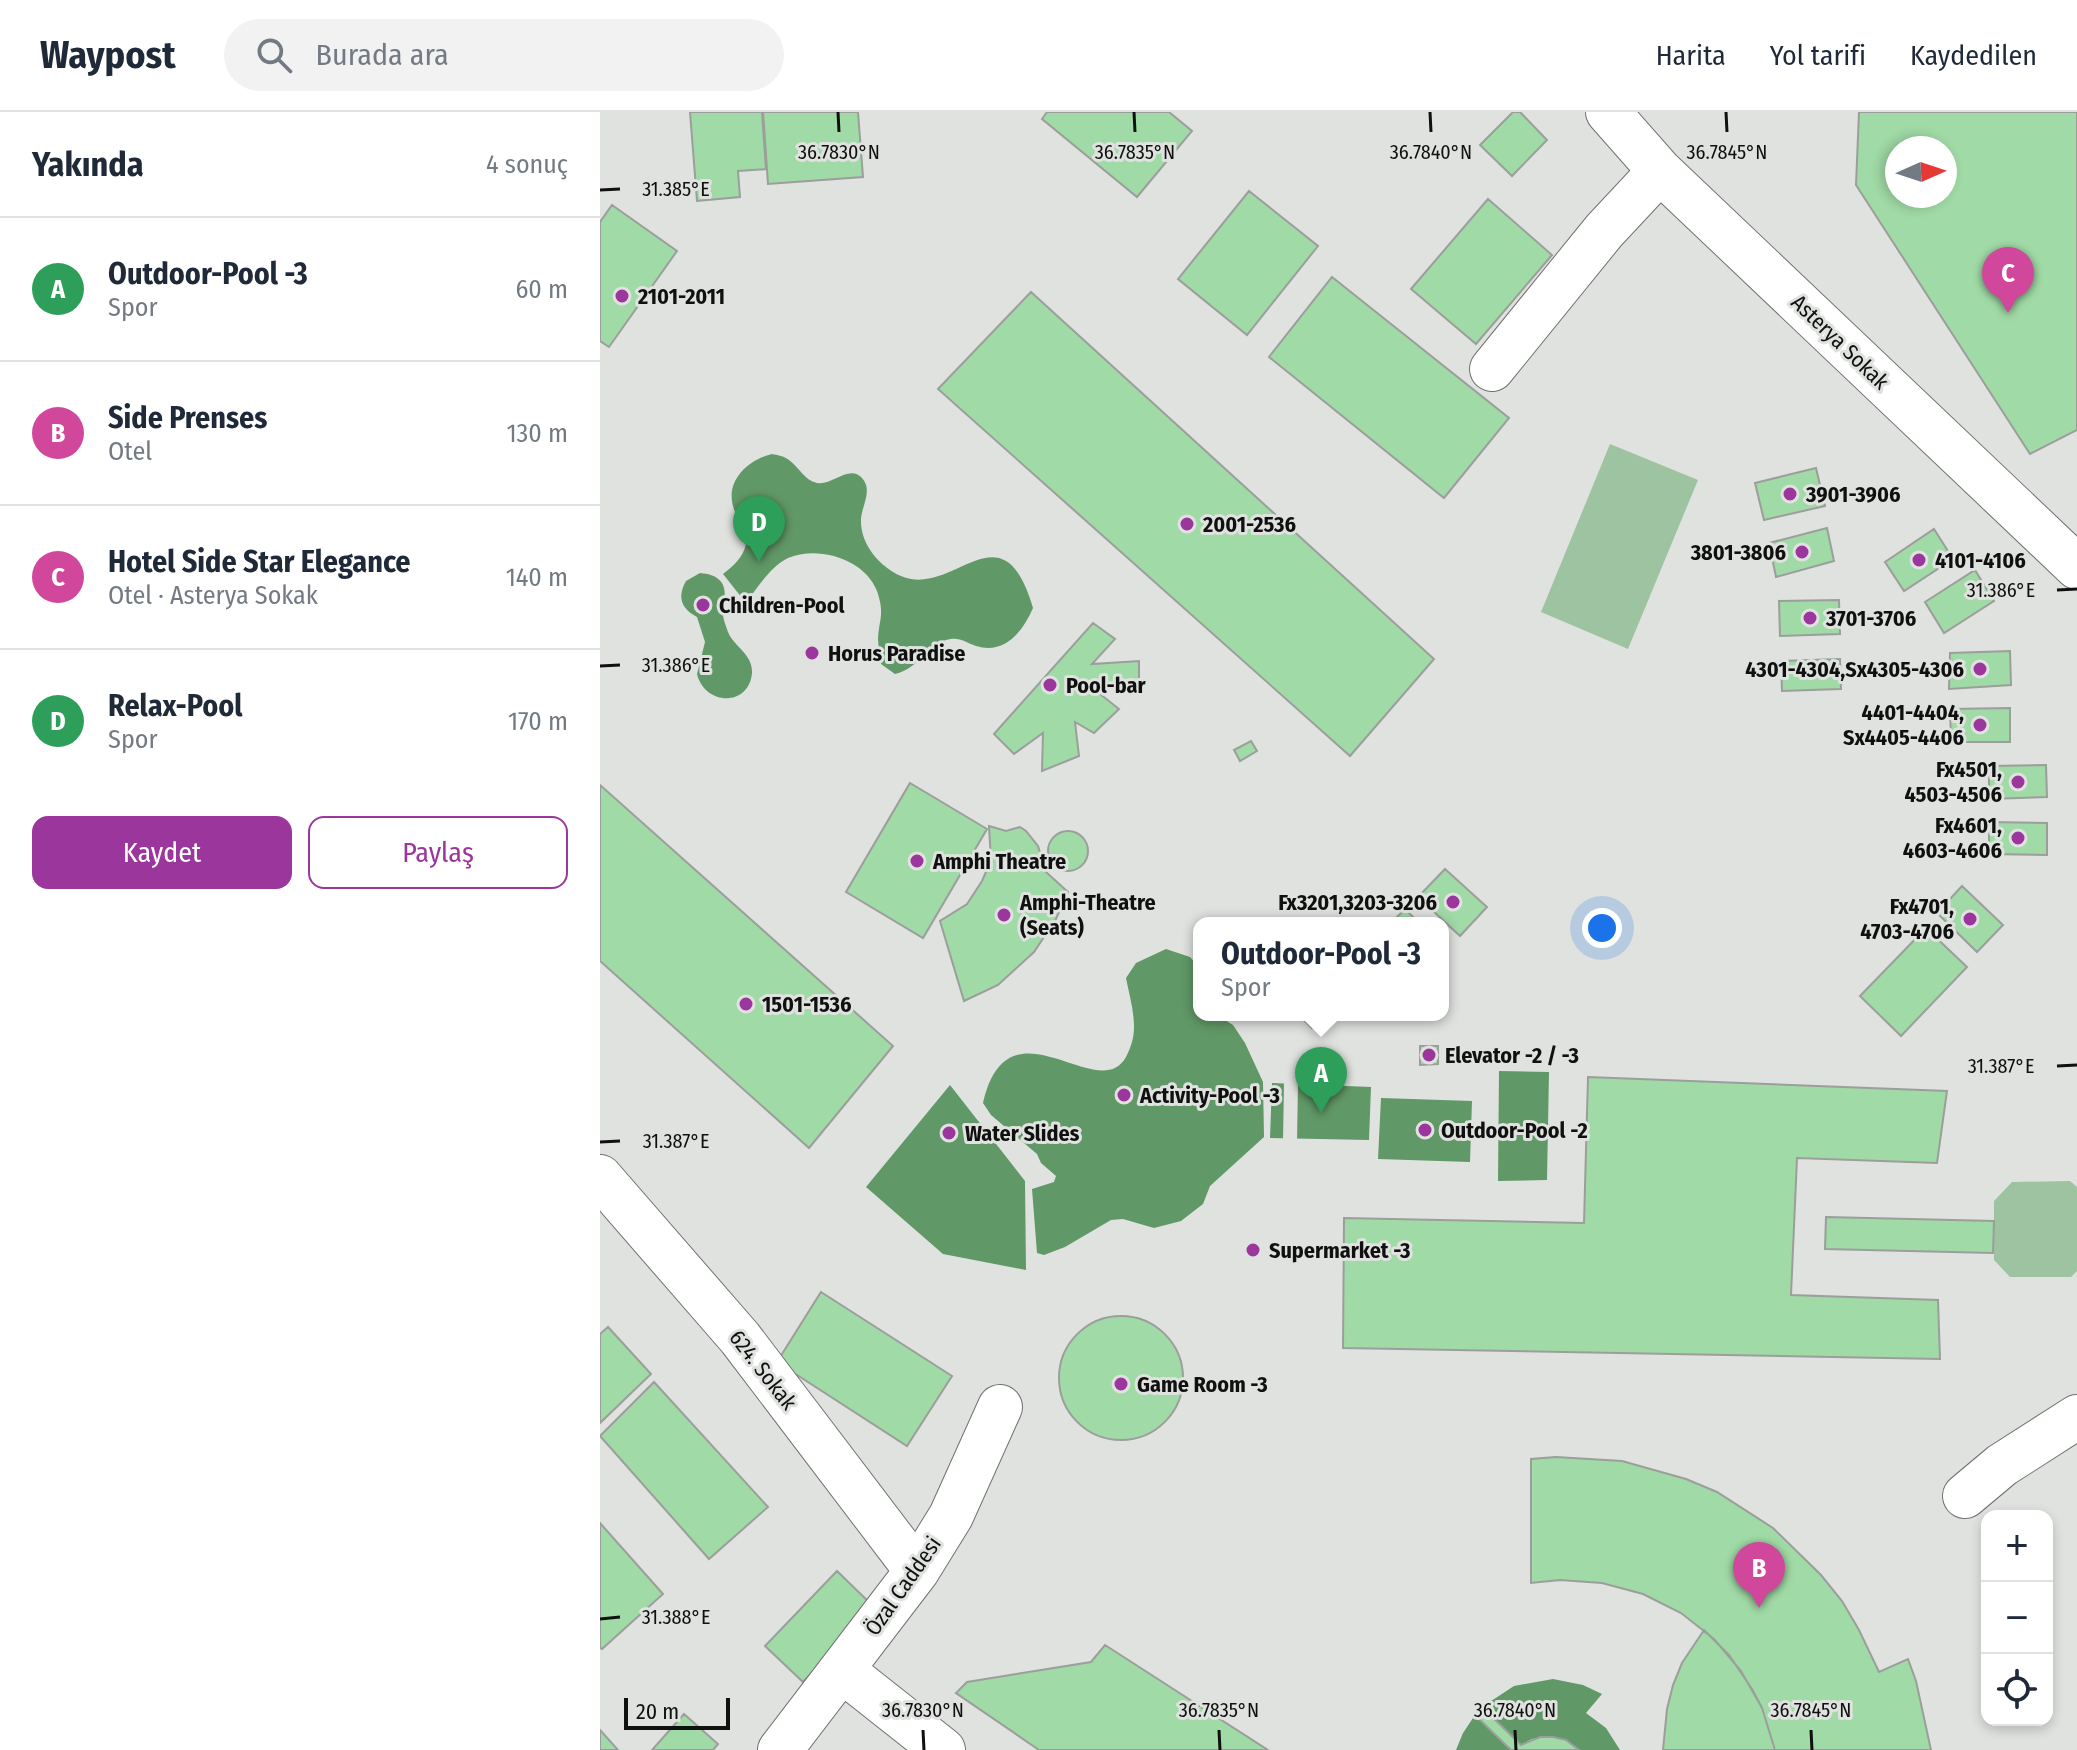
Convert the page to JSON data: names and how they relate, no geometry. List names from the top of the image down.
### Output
{
  "streets": {
    "street": ["Asterya Sokak", "624. Sokak", "Özal Caddesi"]
  },
  "crossings": [
    ["624. Sokak", "Özal Caddesi"]
  ],
  "places": [
    "2101-2011",
    "3901-3906",
    "2001-2536",
    "3801-3806",
    "4101-4106",
    "Children-Pool",
    "3701-3706",
    "Horus Paradise",
    "4301-4304,Sx4305-4306",
    "Pool-bar",
    "4401-4404, Sx4405-4406",
    "Fx4501, 4503-4506",
    "Fx4601, 4603-4606",
    "Amphi Theatre",
    "Fx3201,3203-3206",
    "Amphi-Theatre (Seats)",
    "Fx4701, 4703-4706",
    "1501-1536",
    "Elevator -2 / -3",
    "Activity-Pool -3",
    "Outdoor-Pool -2",
    "Water Slides",
    "Supermarket -3",
    "Game Room -3"
  ],
  "scale_bar": "20 m",
  "north": "right",
  "page": {
    "header": "Waypost",
    "search": "Burada ara",
    "nav": ["Harita", "Yol tarifi", "Kaydedilen"],
    "heading": ["Yakında", "4 sonuç"],
    "list": [
      {
        "mark": "A",
        "name": "Outdoor-Pool -3",
        "note": "Spor",
        "value": "60 m"
      },
      {
        "mark": "B",
        "name": "Side Prenses",
        "note": "Otel",
        "value": "130 m"
      },
      {
        "mark": "C",
        "name": "Hotel Side Star Elegance",
        "note": "Otel · Asterya Sokak",
        "value": "140 m"
      },
      {
        "mark": "D",
        "name": "Relax-Pool",
        "note": "Spor",
        "value": "170 m"
      }
    ],
    "pins": [
      "C",
      "D",
      "A",
      "B"
    ],
    "buttons": ["Kaydet", "Paylaş"],
    "popup": ["Outdoor-Pool -3", "Spor"],
    "map_buttons": ["+", "−"],
    "scale": "20 m"
  },
  "coordinates": [
    "36.7830°N",
    "36.7835°N",
    "36.7840°N",
    "36.7845°N",
    "31.385°E",
    "31.386°E",
    "31.387°E",
    "31.388°E"
  ]
}
